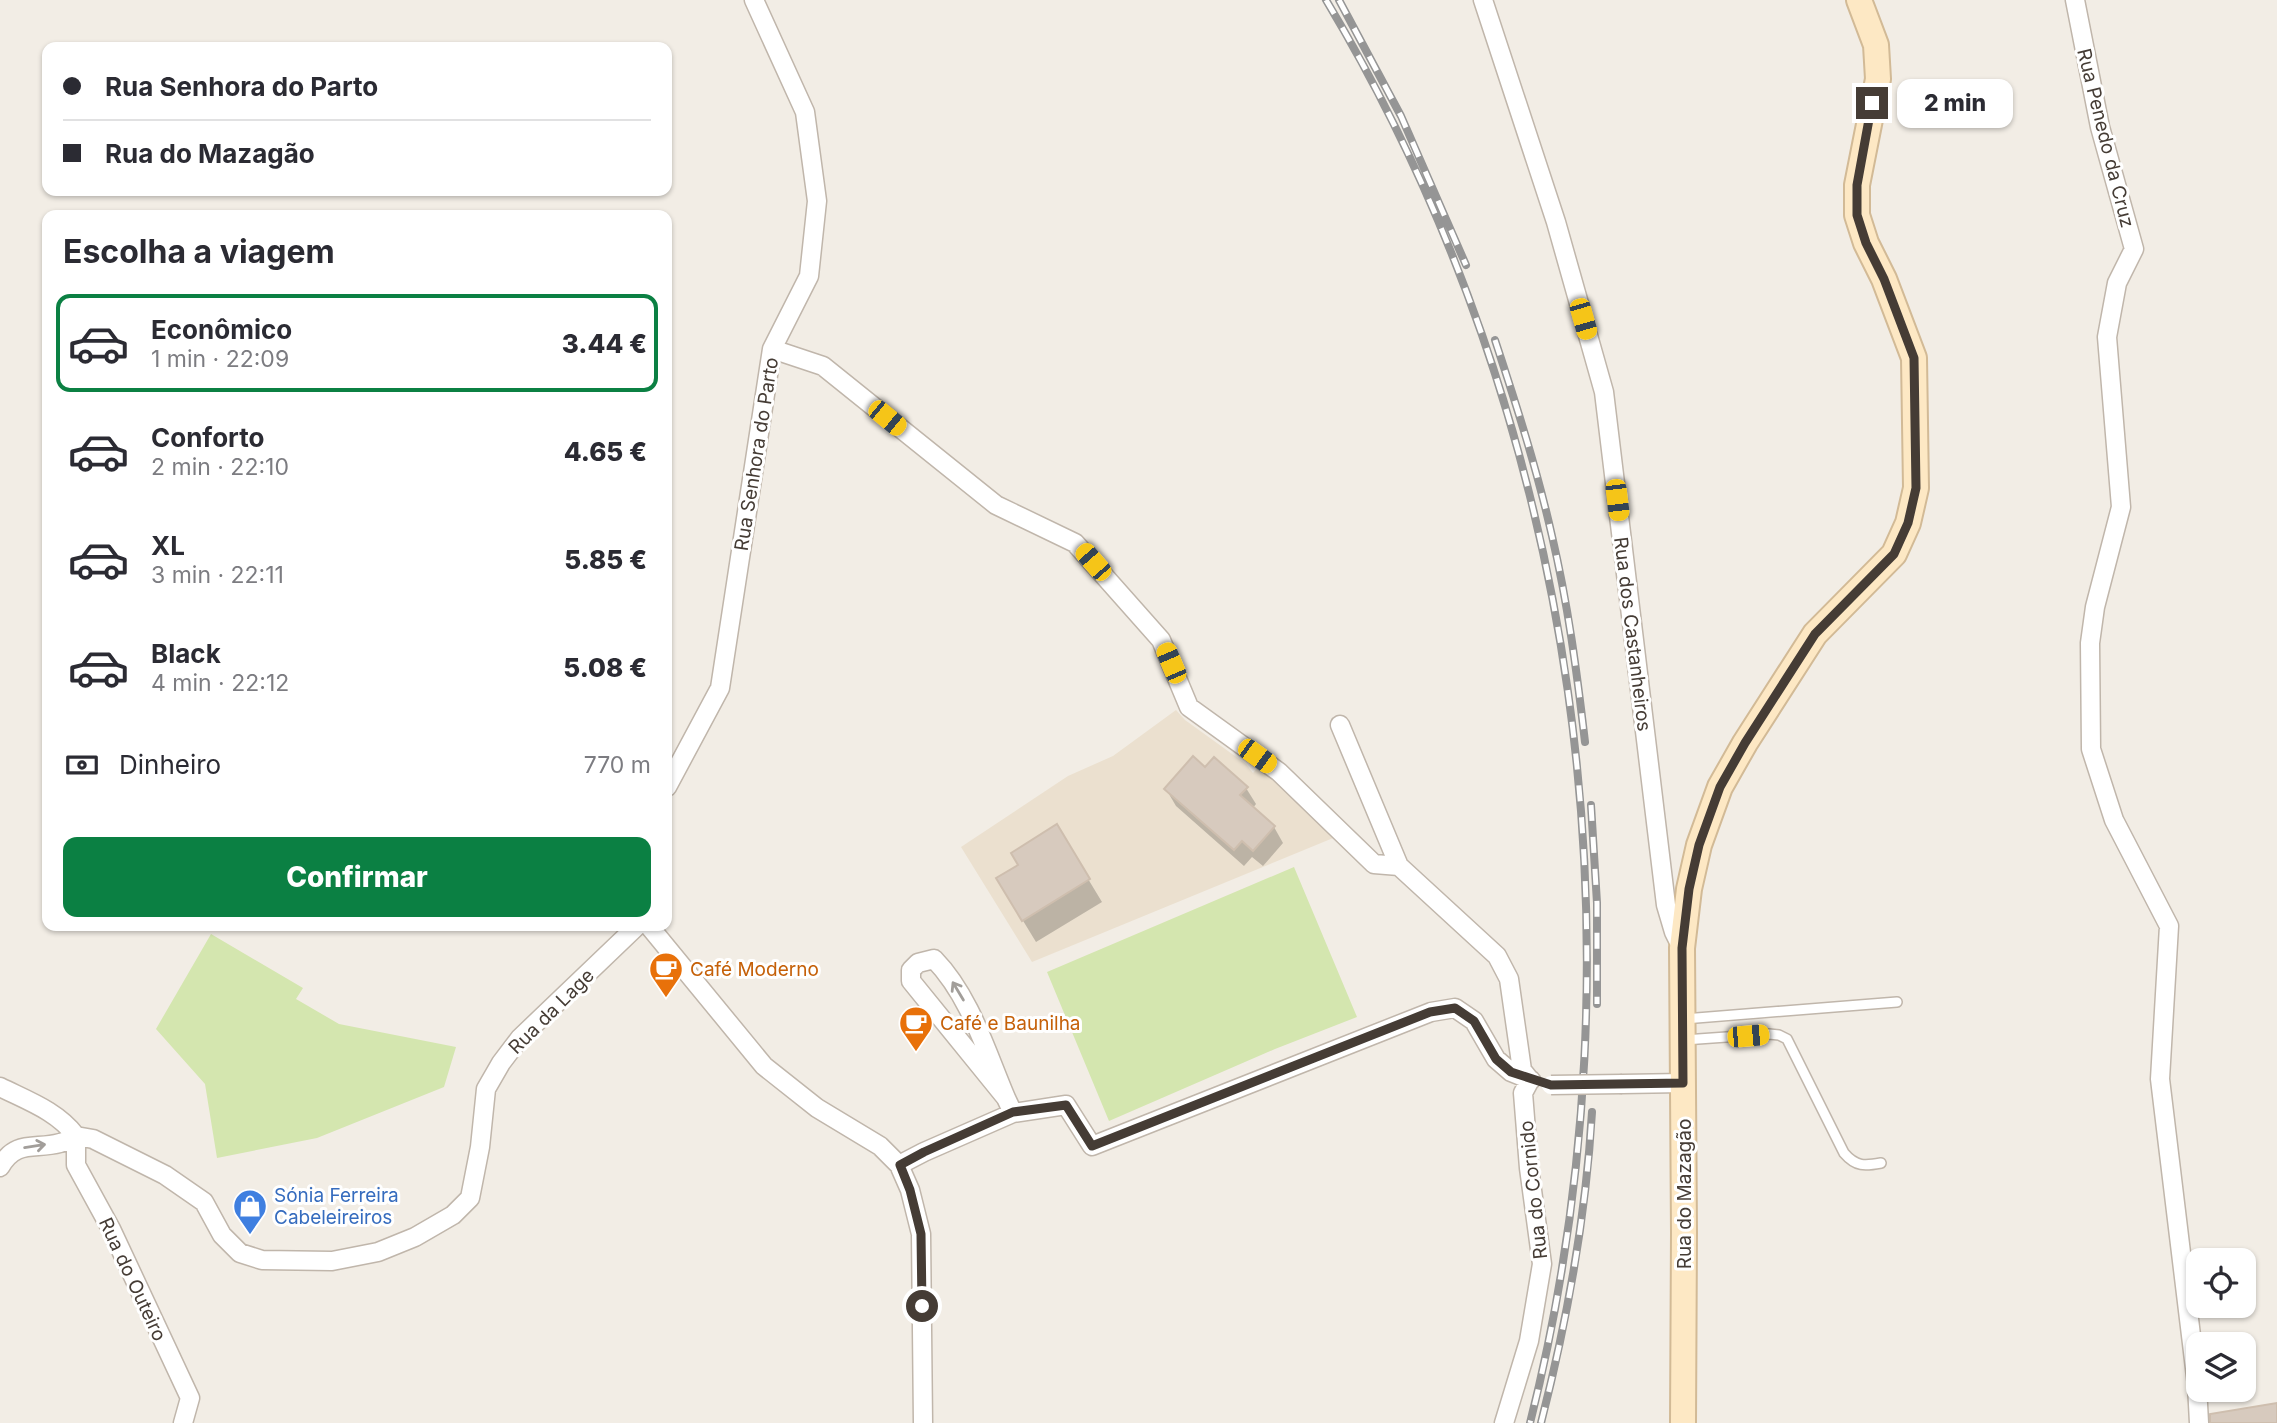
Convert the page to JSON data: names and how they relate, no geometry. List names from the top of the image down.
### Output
{
  "streets": {
    "street": [
      "Rua Penedo da Cruz",
      "Rua Senhora do Parto",
      "Rua dos Castanheiros",
      "Rua da Lage",
      "Rua do Cornido",
      "Rua do Mazagão",
      "Rua do Outeiro"
    ]
  },
  "crossings": [
    ["Rua Senhora do Parto", "Rua do Cornido"],
    ["Rua dos Castanheiros", "Rua do Mazagão"],
    ["Rua da Lage", "Rua do Outeiro"]
  ],
  "places": {
    "cafe": ["Café Moderno", "Café e Baunilha"],
    "shop": ["Sónia Ferreira Cabeleireiros"]
  },
  "page": {
    "banner": ["Rua Senhora do Parto", "Rua do Mazagão"],
    "bubble": "2 min",
    "heading": "Escolha a viagem",
    "list": [
      {
        "name": "Econômico",
        "note": "1 min · 22:09",
        "value": "3.44 €"
      },
      {
        "name": "Conforto",
        "note": "2 min · 22:10",
        "value": "4.65 €"
      },
      {
        "name": "XL",
        "note": "3 min · 22:11",
        "value": "5.85 €"
      },
      {
        "name": "Black",
        "note": "4 min · 22:12",
        "value": "5.08 €"
      }
    ],
    "pay": ["Dinheiro", "770 m"],
    "buttons": "Confirmar"
  }
}
